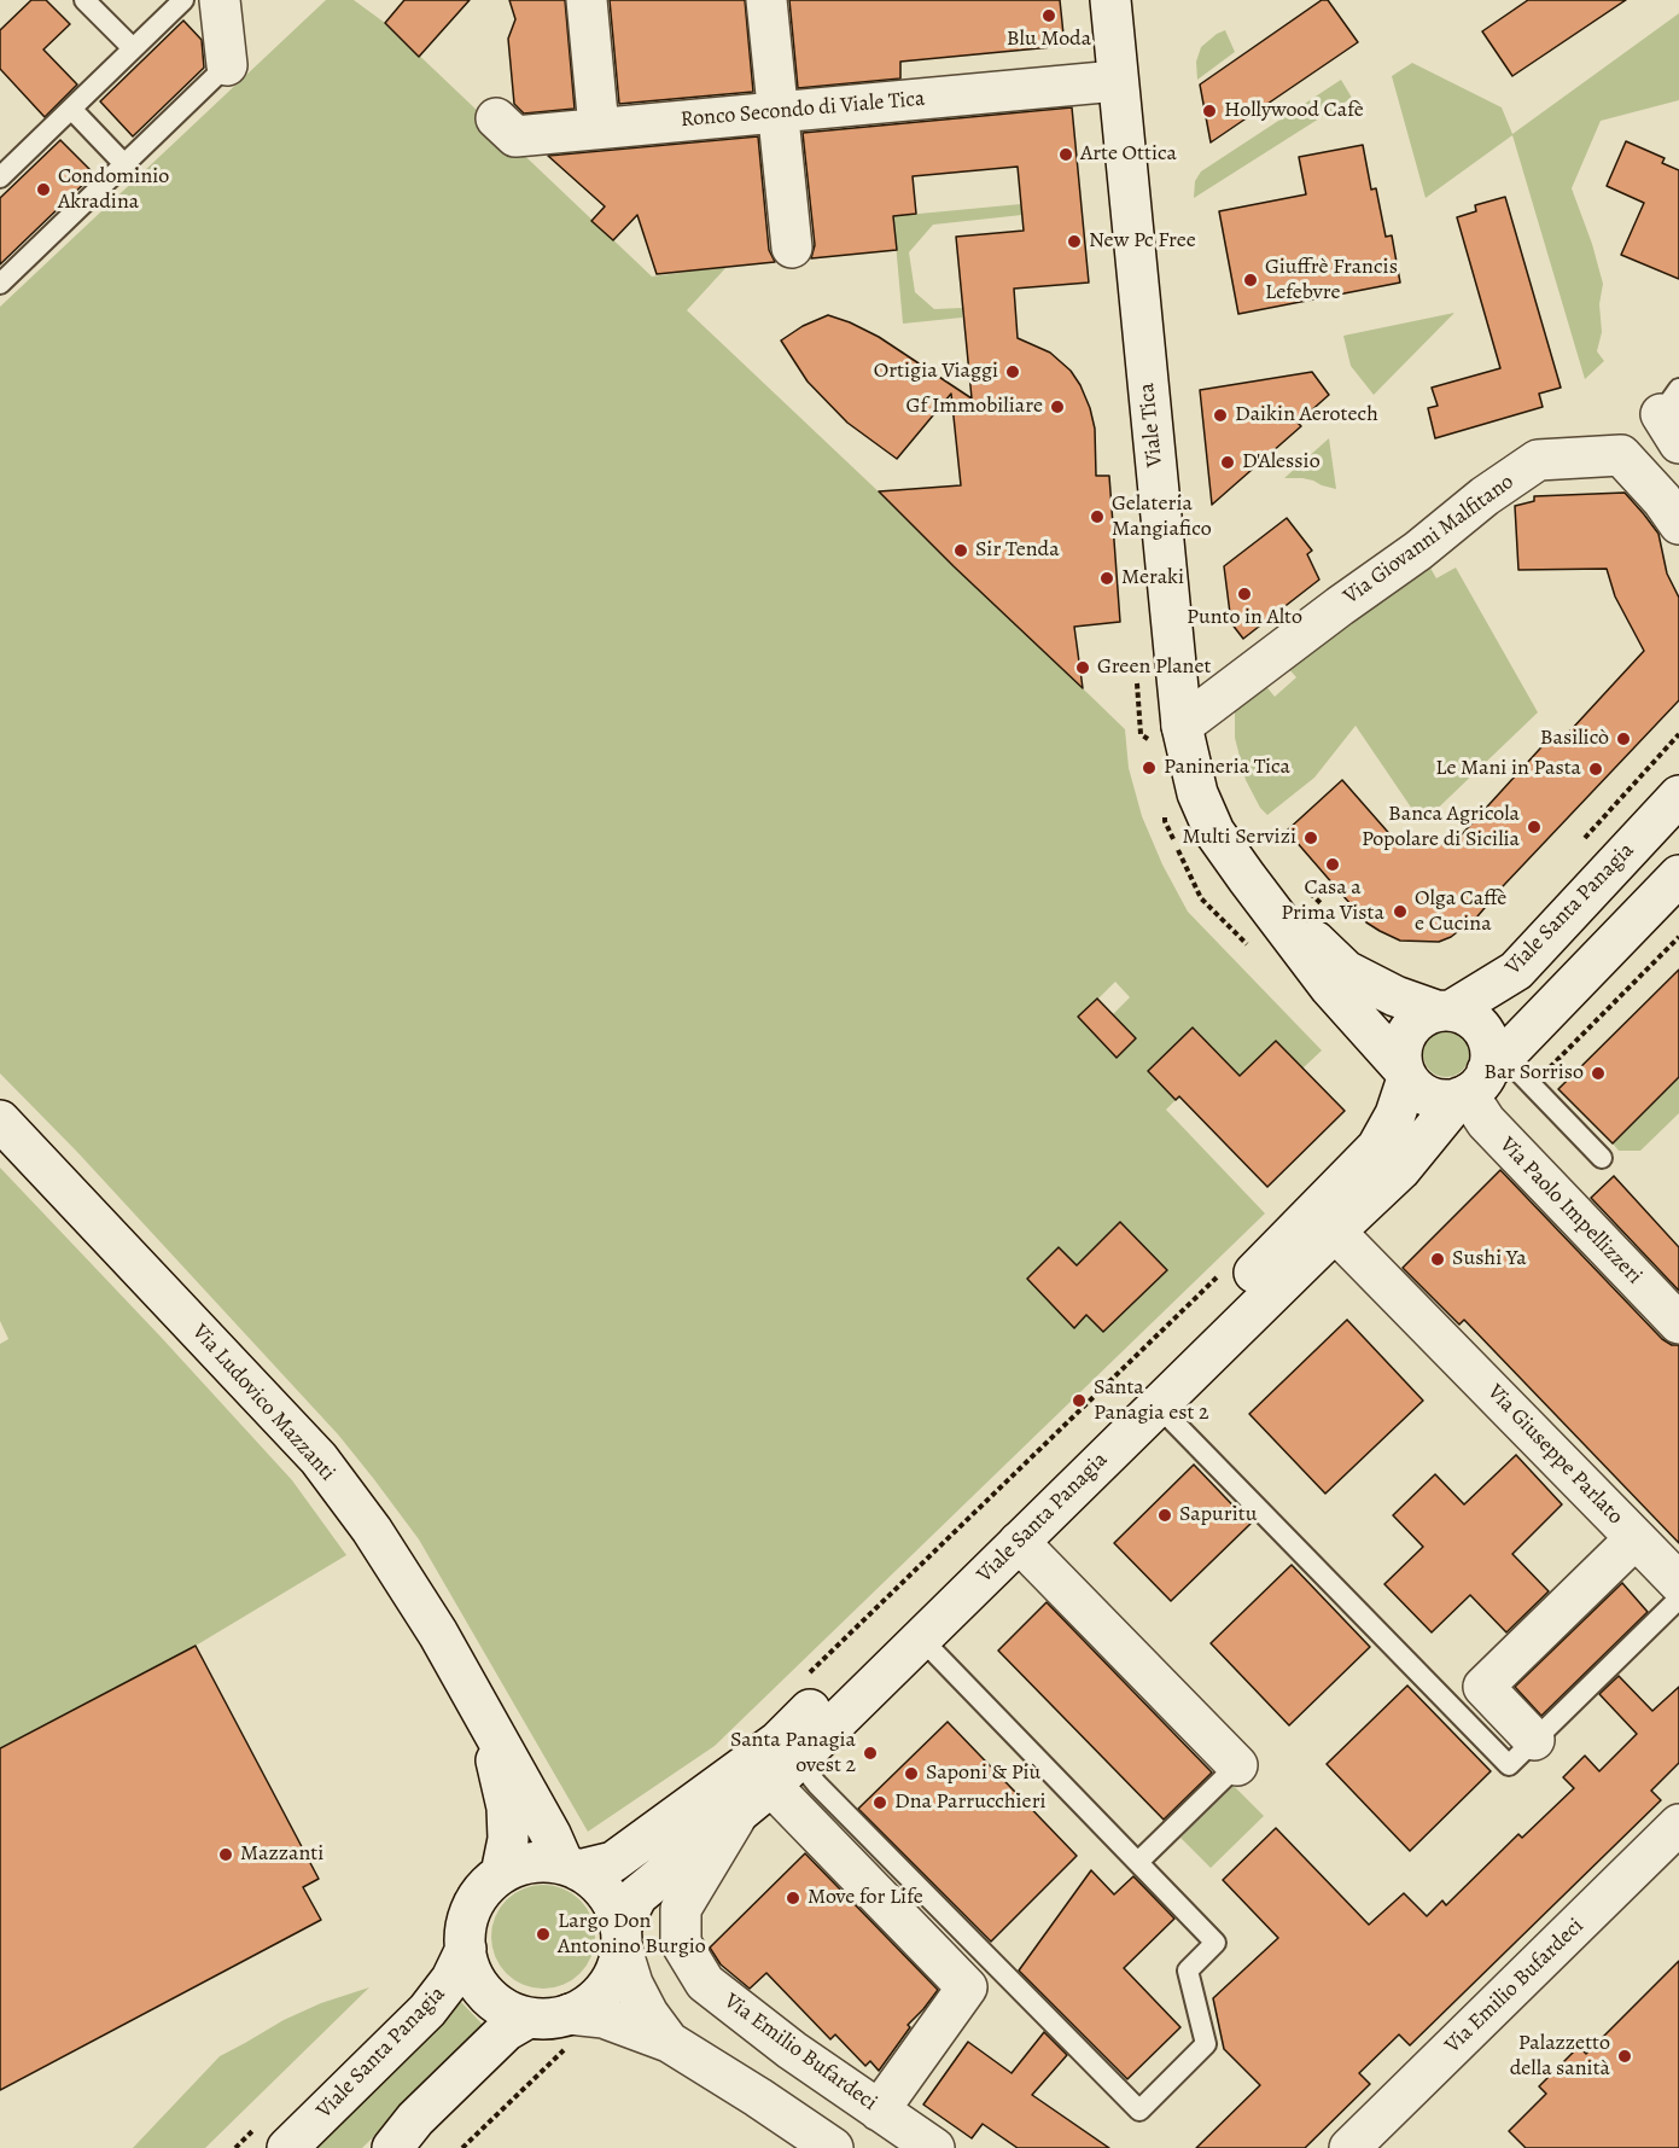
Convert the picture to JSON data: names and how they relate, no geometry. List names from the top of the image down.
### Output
{
  "streets": {
    "street": [
      "Ronco Secondo di Viale Tica",
      "Viale Tica",
      "Via Giovanni Malfitano",
      "Viale Santa Panagia",
      "Via Paolo Impellizzeri",
      "Via Ludovico Mazzanti",
      "Via Giuseppe Parlato",
      "Via Emilio Bufardeci"
    ]
  },
  "crossings": [
    ["Ronco Secondo di Viale Tica", "Viale Tica"],
    ["Viale Tica", "Via Giovanni Malfitano"],
    ["Viale Santa Panagia", "Via Paolo Impellizzeri"],
    ["Viale Santa Panagia", "Via Giuseppe Parlato"],
    ["Viale Santa Panagia", "Via Emilio Bufardeci"]
  ],
  "places": [
    "Blu Moda",
    "Hollywood Cafè",
    "Arte Ottica",
    "Condominio Akradina",
    "New Pc Free",
    "Giuffrè Francis Lefebvre",
    "Ortigia Viaggi",
    "Gf Immobiliare",
    "Daikin Aerotech",
    "D'Alessio",
    "Gelateria Mangiafico",
    "Sir Tenda",
    "Meraki",
    "Punto in Alto",
    "Green Planet",
    "Basilicò",
    "Panineria Tica",
    "Le Mani in Pasta",
    "Banca Agricola Popolare di Sicilia",
    "Multi Servizi",
    "Casa a Prima Vista",
    "Olga Caffè e Cucina",
    "Bar Sorriso",
    "Sushi Ya",
    "Santa Panagia est 2",
    "Sapuritu",
    "Santa Panagia ovest 2",
    "Saponi & Più",
    "Dna Parrucchieri",
    "Mazzanti",
    "Move for Life",
    "Largo Don Antonino Burgio",
    "Palazzetto della sanità"
  ]
}
